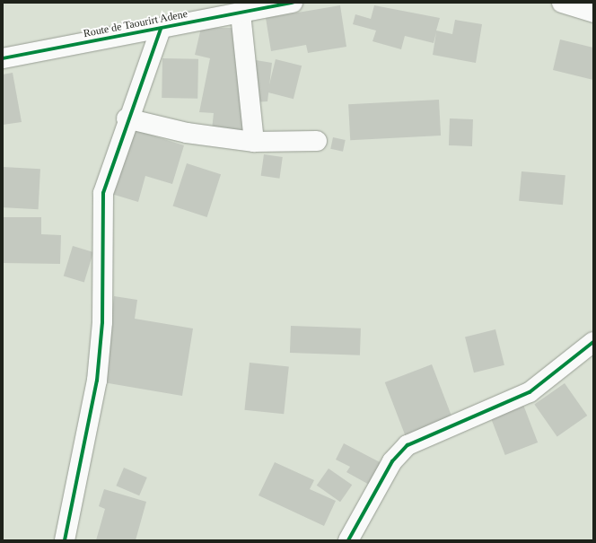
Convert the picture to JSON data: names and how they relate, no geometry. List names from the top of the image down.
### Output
{
  "streets": {
    "street": ["Route de Taourirt Adene"]
  }
}
